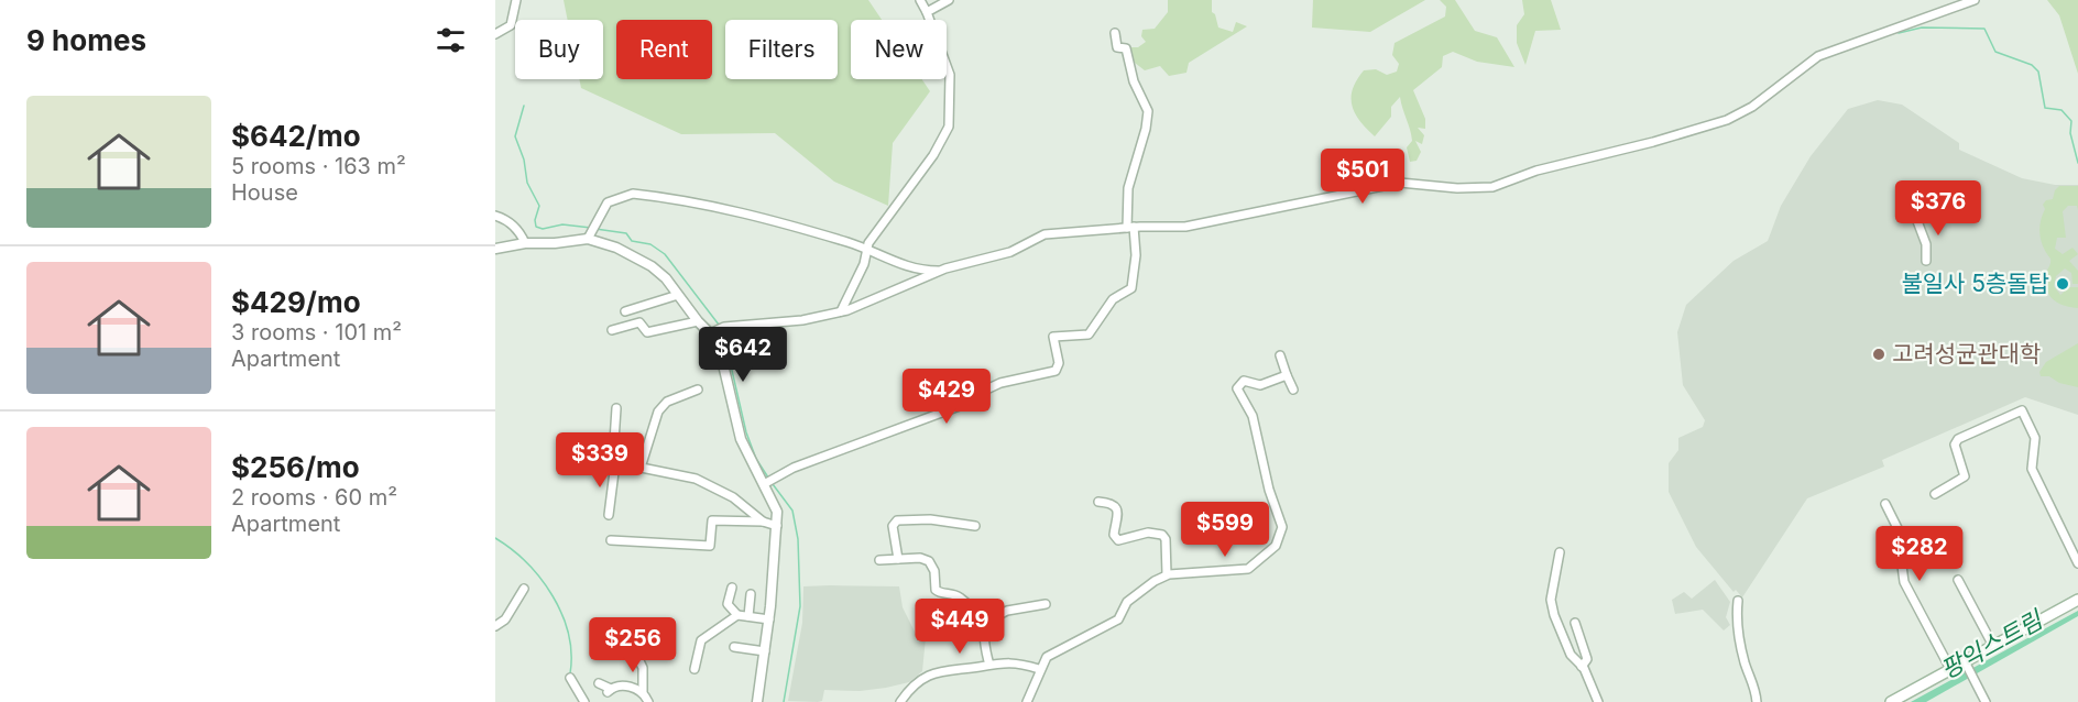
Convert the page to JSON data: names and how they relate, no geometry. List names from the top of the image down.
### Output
{
  "water": ["팡익스트림"],
  "places": ["불일사 5층돌탑", "고려성균관대학"],
  "page": {
    "heading": "9 homes",
    "chip": [
      "Buy",
      "Rent",
      "Filters",
      "New"
    ],
    "list": [
      {
        "name": "$642/mo",
        "note": "5 rooms · 163 m² · House"
      },
      {
        "name": "$429/mo",
        "note": "3 rooms · 101 m² · Apartment"
      },
      {
        "name": "$256/mo",
        "note": "2 rooms · 60 m² · Apartment"
      }
    ],
    "price": [
      "$501",
      "$376",
      "$642",
      "$429",
      "$339",
      "$599",
      "$282",
      "$449",
      "$256"
    ]
  }
}
